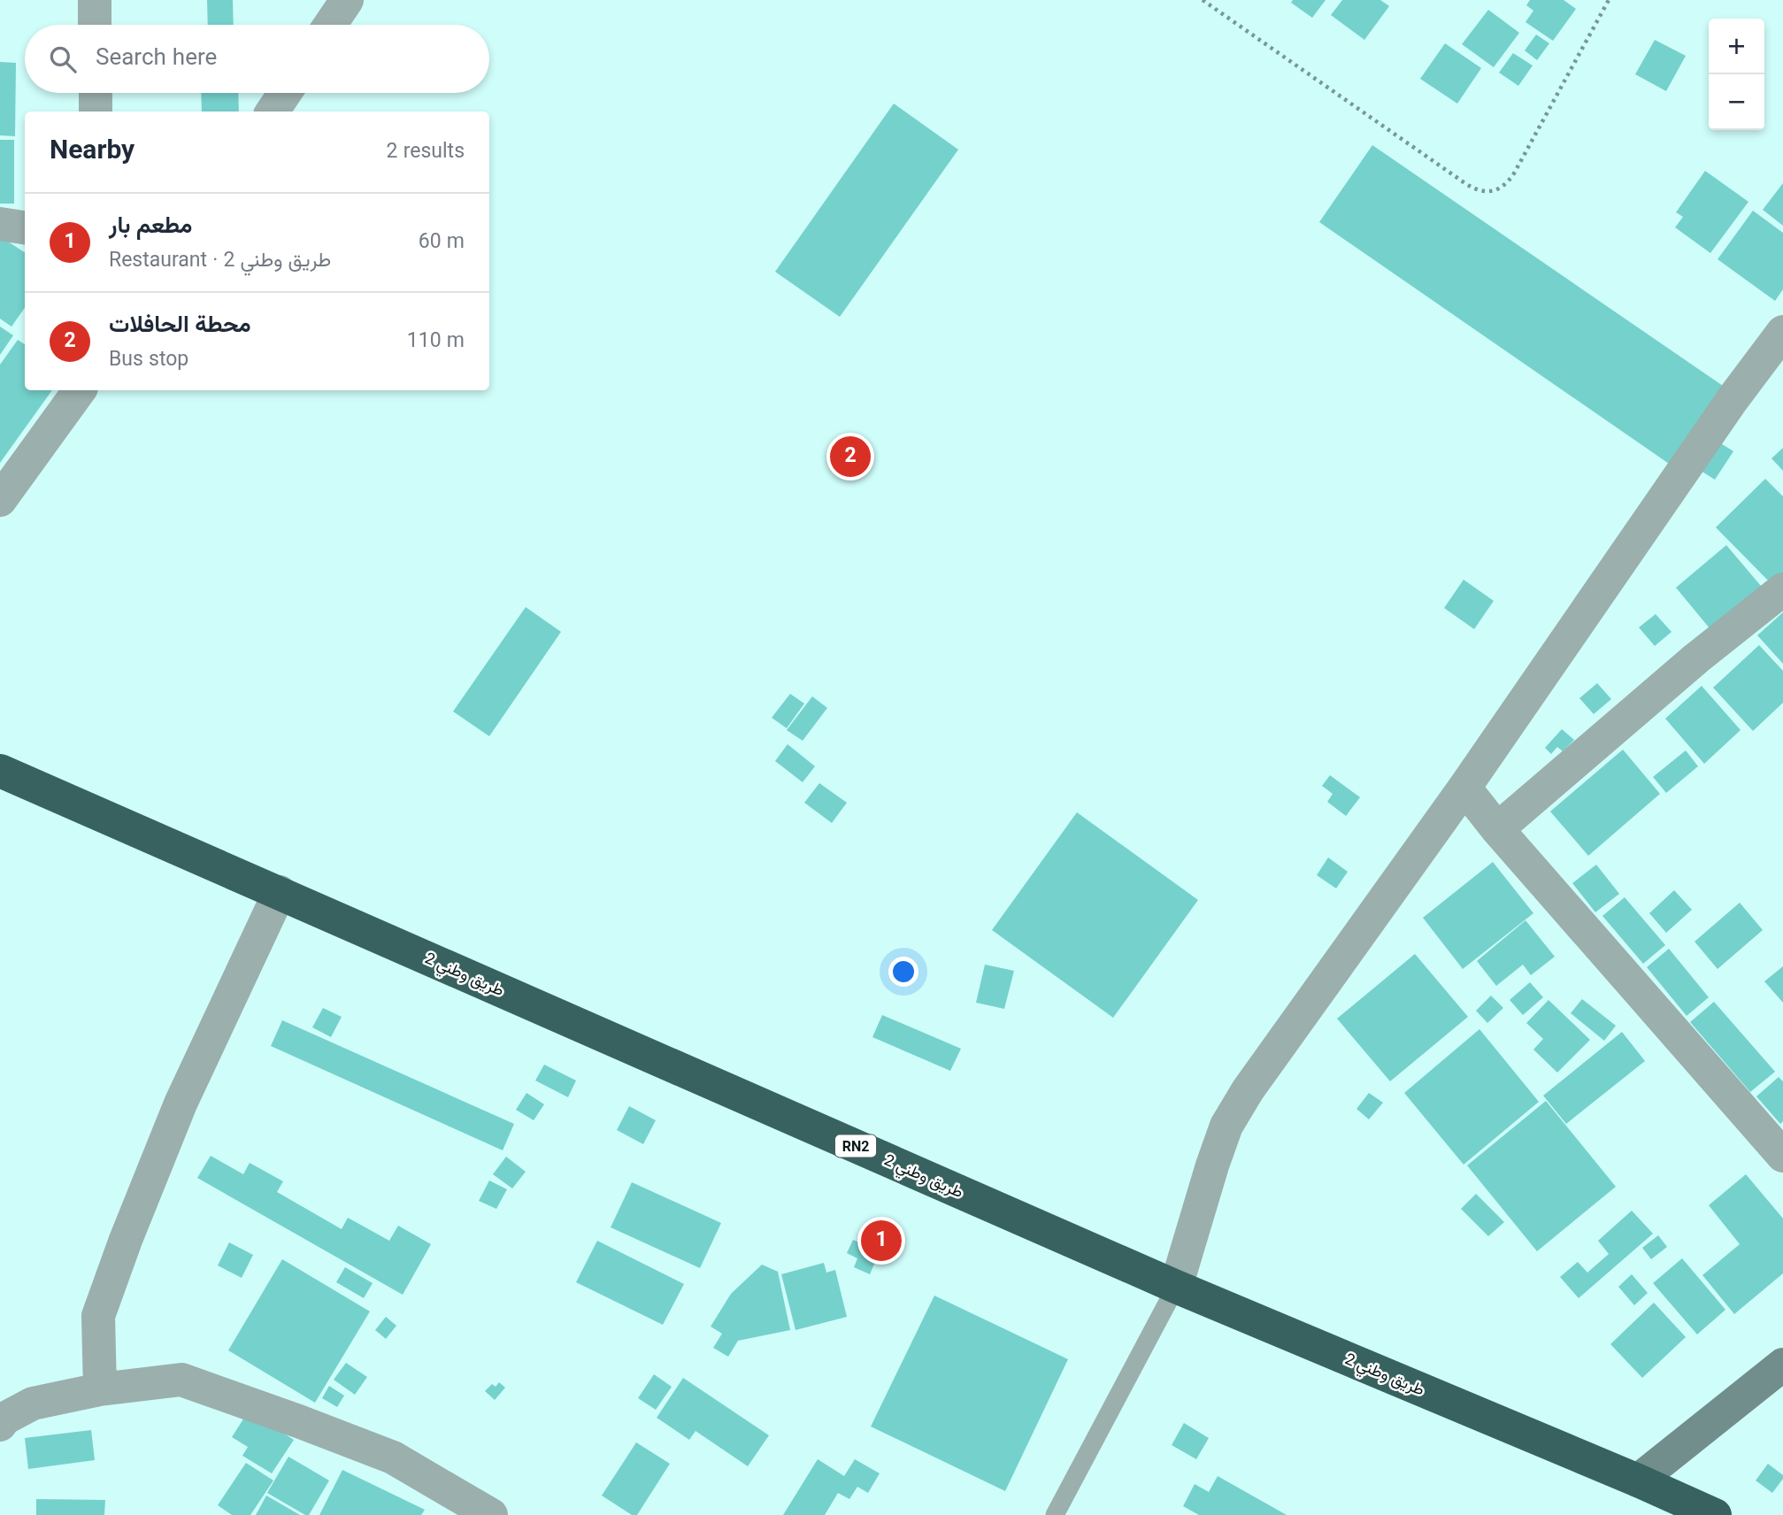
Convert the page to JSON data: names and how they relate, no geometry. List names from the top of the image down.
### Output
{
  "streets": {
    "highway": ["طريق وطني 2", "RN2"]
  },
  "page": {
    "map_buttons": ["+", "−"],
    "search": "Search here",
    "heading": ["Nearby", "2 results"],
    "list": [
      {
        "mark": "1",
        "name": "مطعم بار",
        "note": "Restaurant · طريق وطني 2",
        "value": "60 m"
      },
      {
        "mark": "2",
        "name": "محطة الحافلات",
        "note": "Bus stop",
        "value": "110 m"
      }
    ],
    "pins": ["2", "1"]
  }
}
